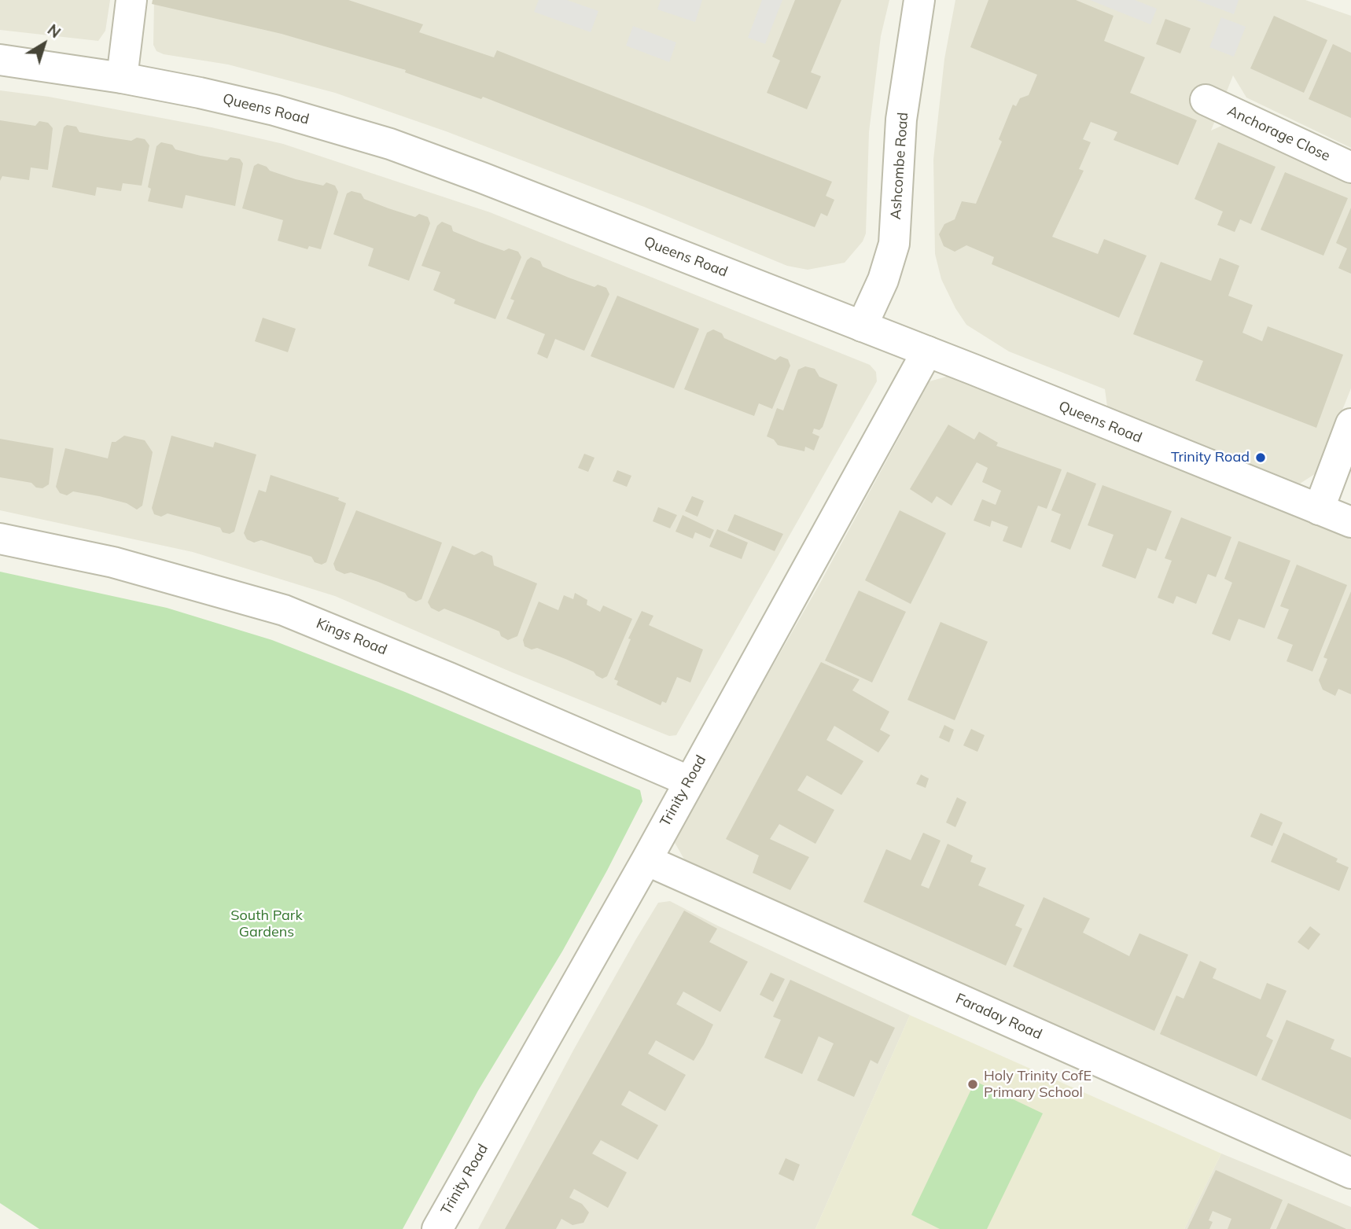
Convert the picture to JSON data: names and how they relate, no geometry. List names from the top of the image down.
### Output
{
  "streets": {
    "street": [
      "Queens Road",
      "Anchorage Close",
      "Ashcombe Road",
      "Kings Road",
      "Trinity Road",
      "Faraday Road"
    ]
  },
  "crossings": [
    ["Queens Road", "Ashcombe Road"],
    ["Queens Road", "Trinity Road"],
    ["Kings Road", "Trinity Road"],
    ["Trinity Road", "Faraday Road"]
  ],
  "parks": ["South Park Gardens"],
  "places": ["Trinity Road", "Holy Trinity CofE Primary School"],
  "north": "top right"
}
